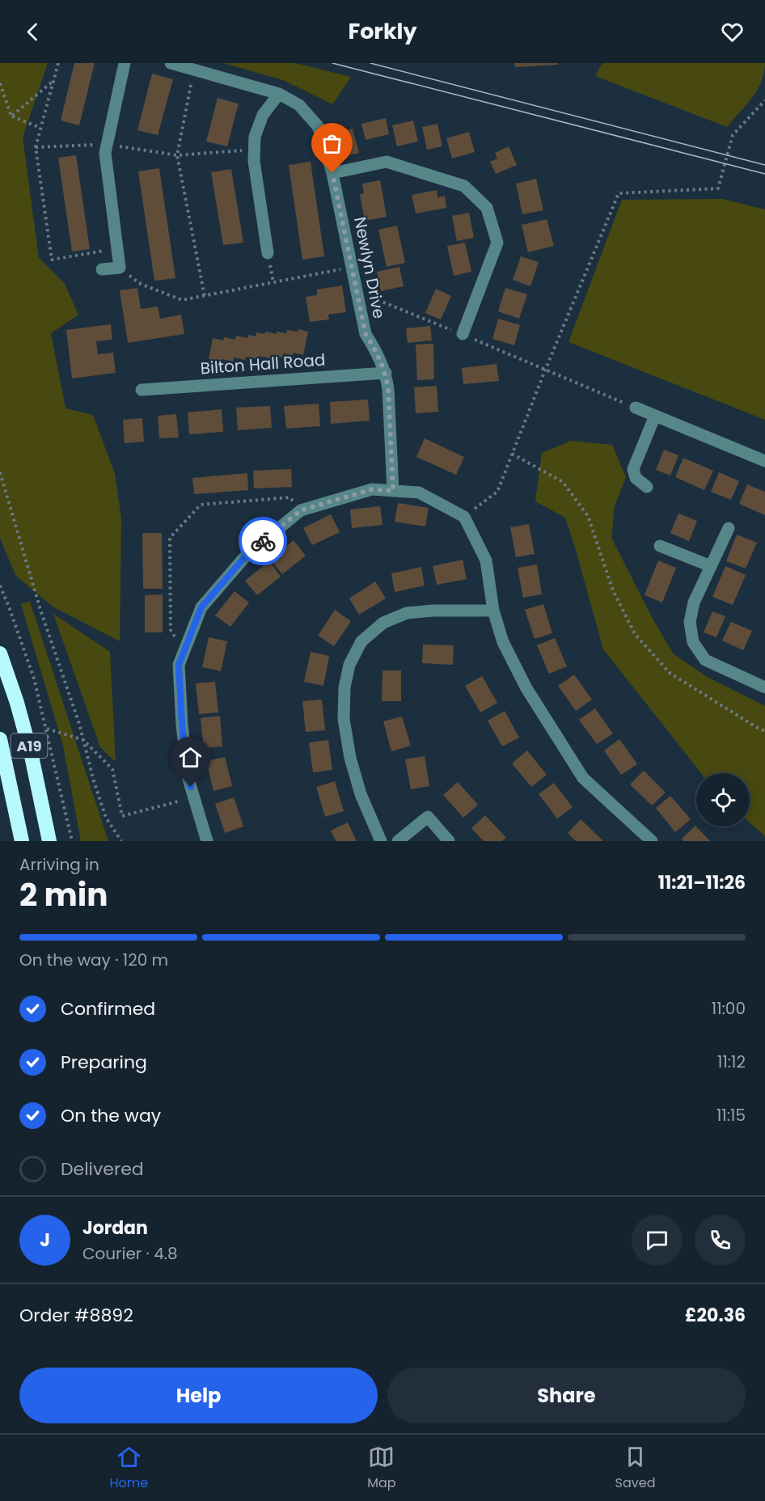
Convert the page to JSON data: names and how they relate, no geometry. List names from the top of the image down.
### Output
{
  "streets": {
    "highway": ["A19"],
    "street": ["Newlyn Drive", "Bilton Hall Road"]
  },
  "crossings": [
    ["Newlyn Drive", "Bilton Hall Road"]
  ],
  "page": {
    "header": "Forkly",
    "heading": ["2 min", "Arriving in", "11:21–11:26"],
    "panel": [
      "Jordan",
      "Courier · 4.8",
      "Order #8892",
      "£20.36"
    ],
    "bar": "On the way · 120 m",
    "list": [
      ["Confirmed", "11:00"],
      ["Preparing", "11:12"],
      ["On the way", "11:15"],
      "Delivered"
    ],
    "round": "J",
    "buttons": ["Help", "Share"],
    "tabs": ["Home", "Map", "Saved"]
  }
}
